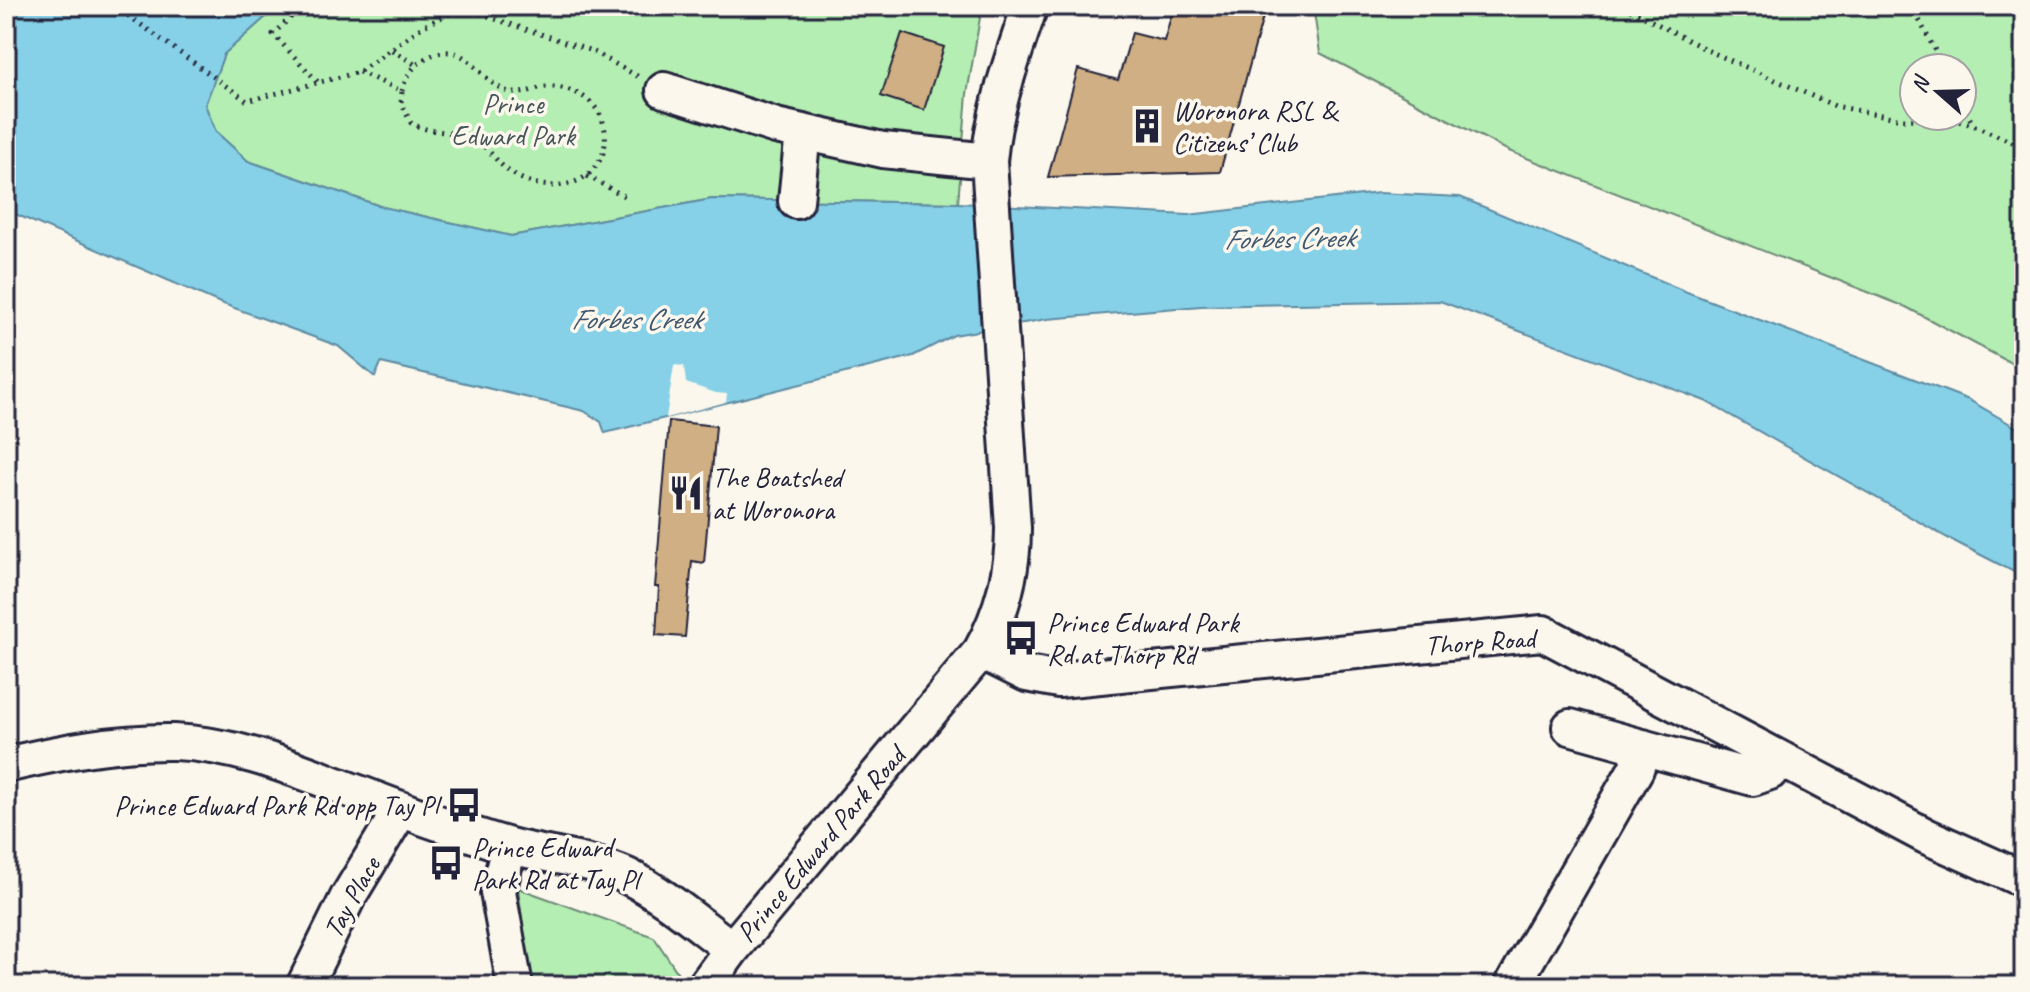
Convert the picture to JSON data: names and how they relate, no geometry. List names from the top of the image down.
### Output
{
  "streets": {
    "street": ["Thorp Road", "Prince Edward Park Road", "Tay Place"]
  },
  "crossings": [
    ["Thorp Road", "Prince Edward Park Road"],
    ["Prince Edward Park Road", "Tay Place"]
  ],
  "water": ["Forbes Creek"],
  "parks": ["Prince Edward Park"],
  "places": {
    "building": ["Woronora RSL & Citizens’ Club"],
    "restaurant": ["The Boatshed at Woronora"],
    "bus stop": ["Prince Edward Park Rd at Thorp Rd", "Prince Edward Park Rd opp Tay Pl", "Prince Edward Park Rd at Tay Pl"]
  },
  "north": "left"
}
